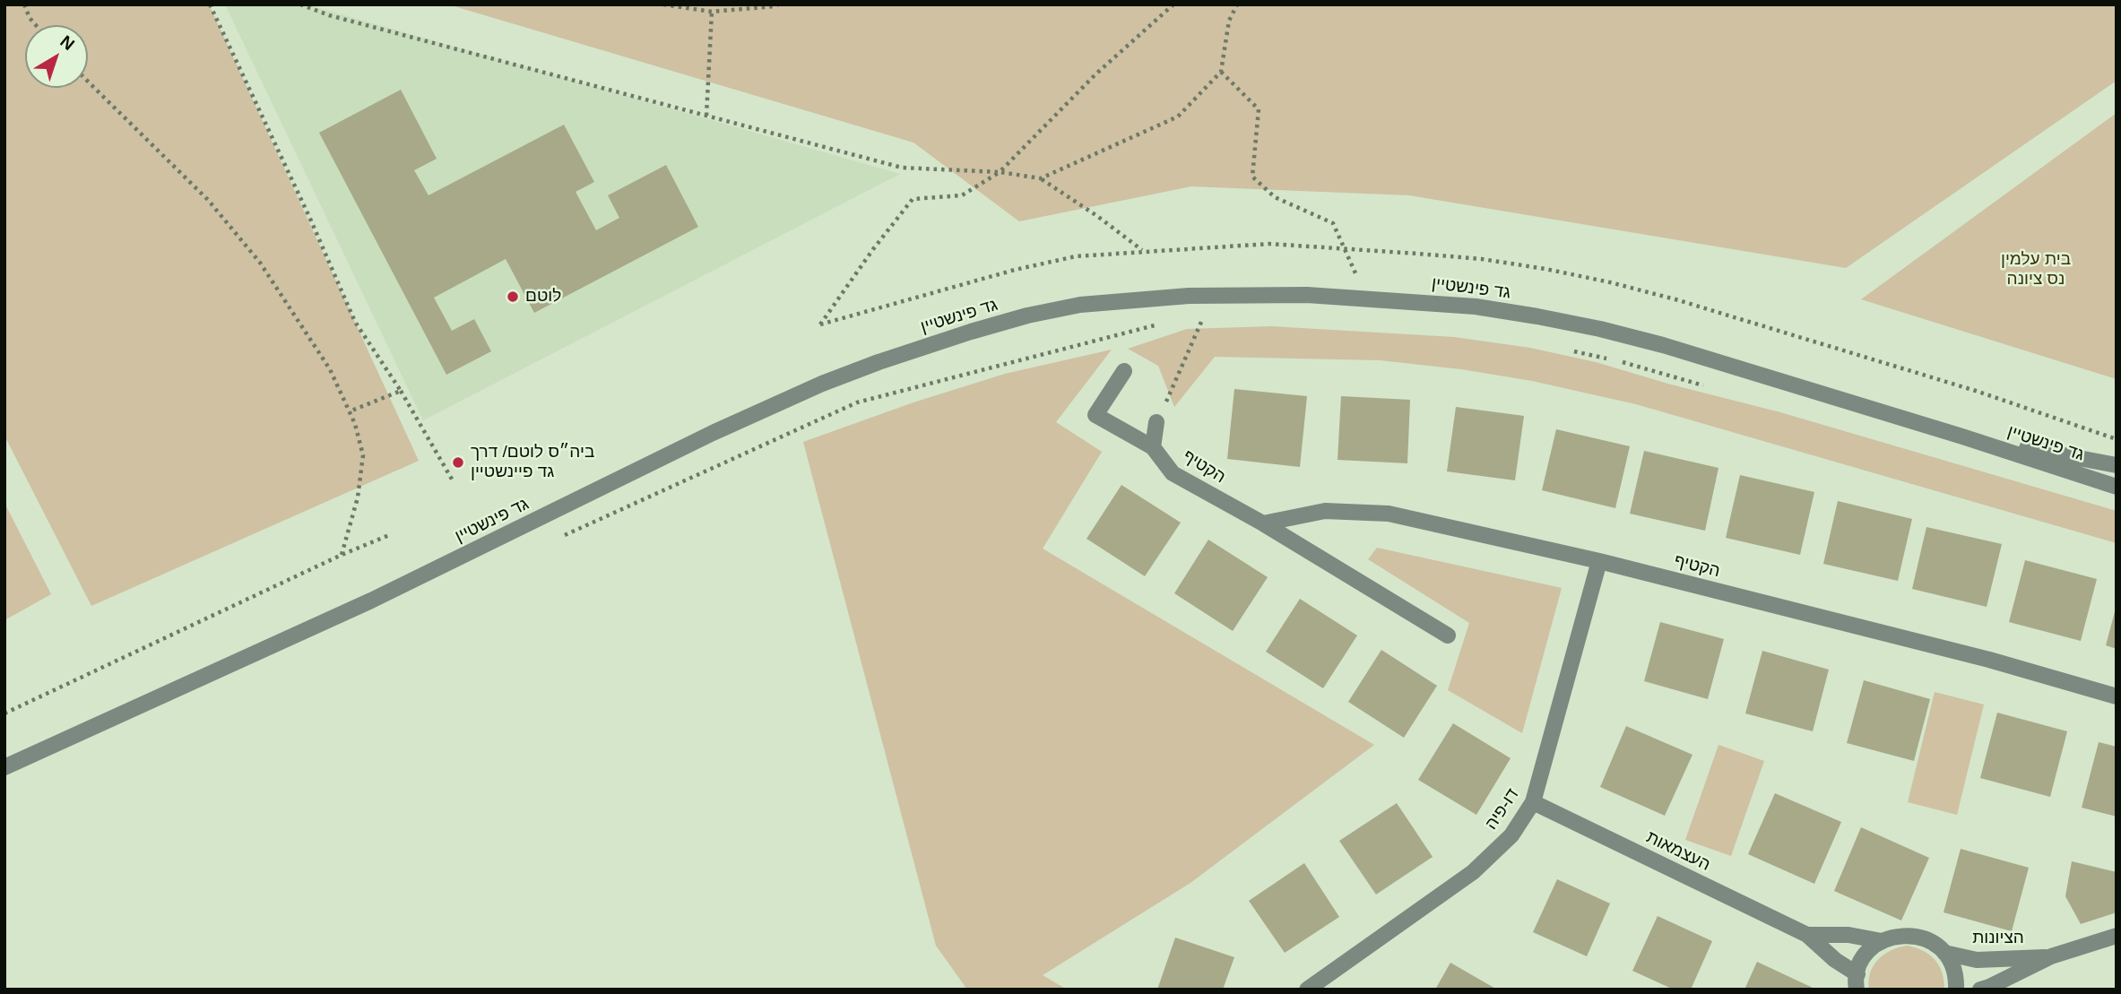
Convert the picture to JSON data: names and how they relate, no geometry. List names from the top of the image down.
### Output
{
  "streets": {
    "street": [
      "גד פינשטיין",
      "הקטיף",
      "דו-פיה",
      "העצמאות",
      "הציונות"
    ]
  },
  "crossings": [
    ["הקטיף", "דו-פיה"],
    ["דו-פיה", "העצמאות"]
  ],
  "parks": ["בית עלמין נס ציונה"],
  "places": ["לוטם", "ביה״ס לוטם/ דרך גד פיינשטיין"],
  "north": "top right"
}
